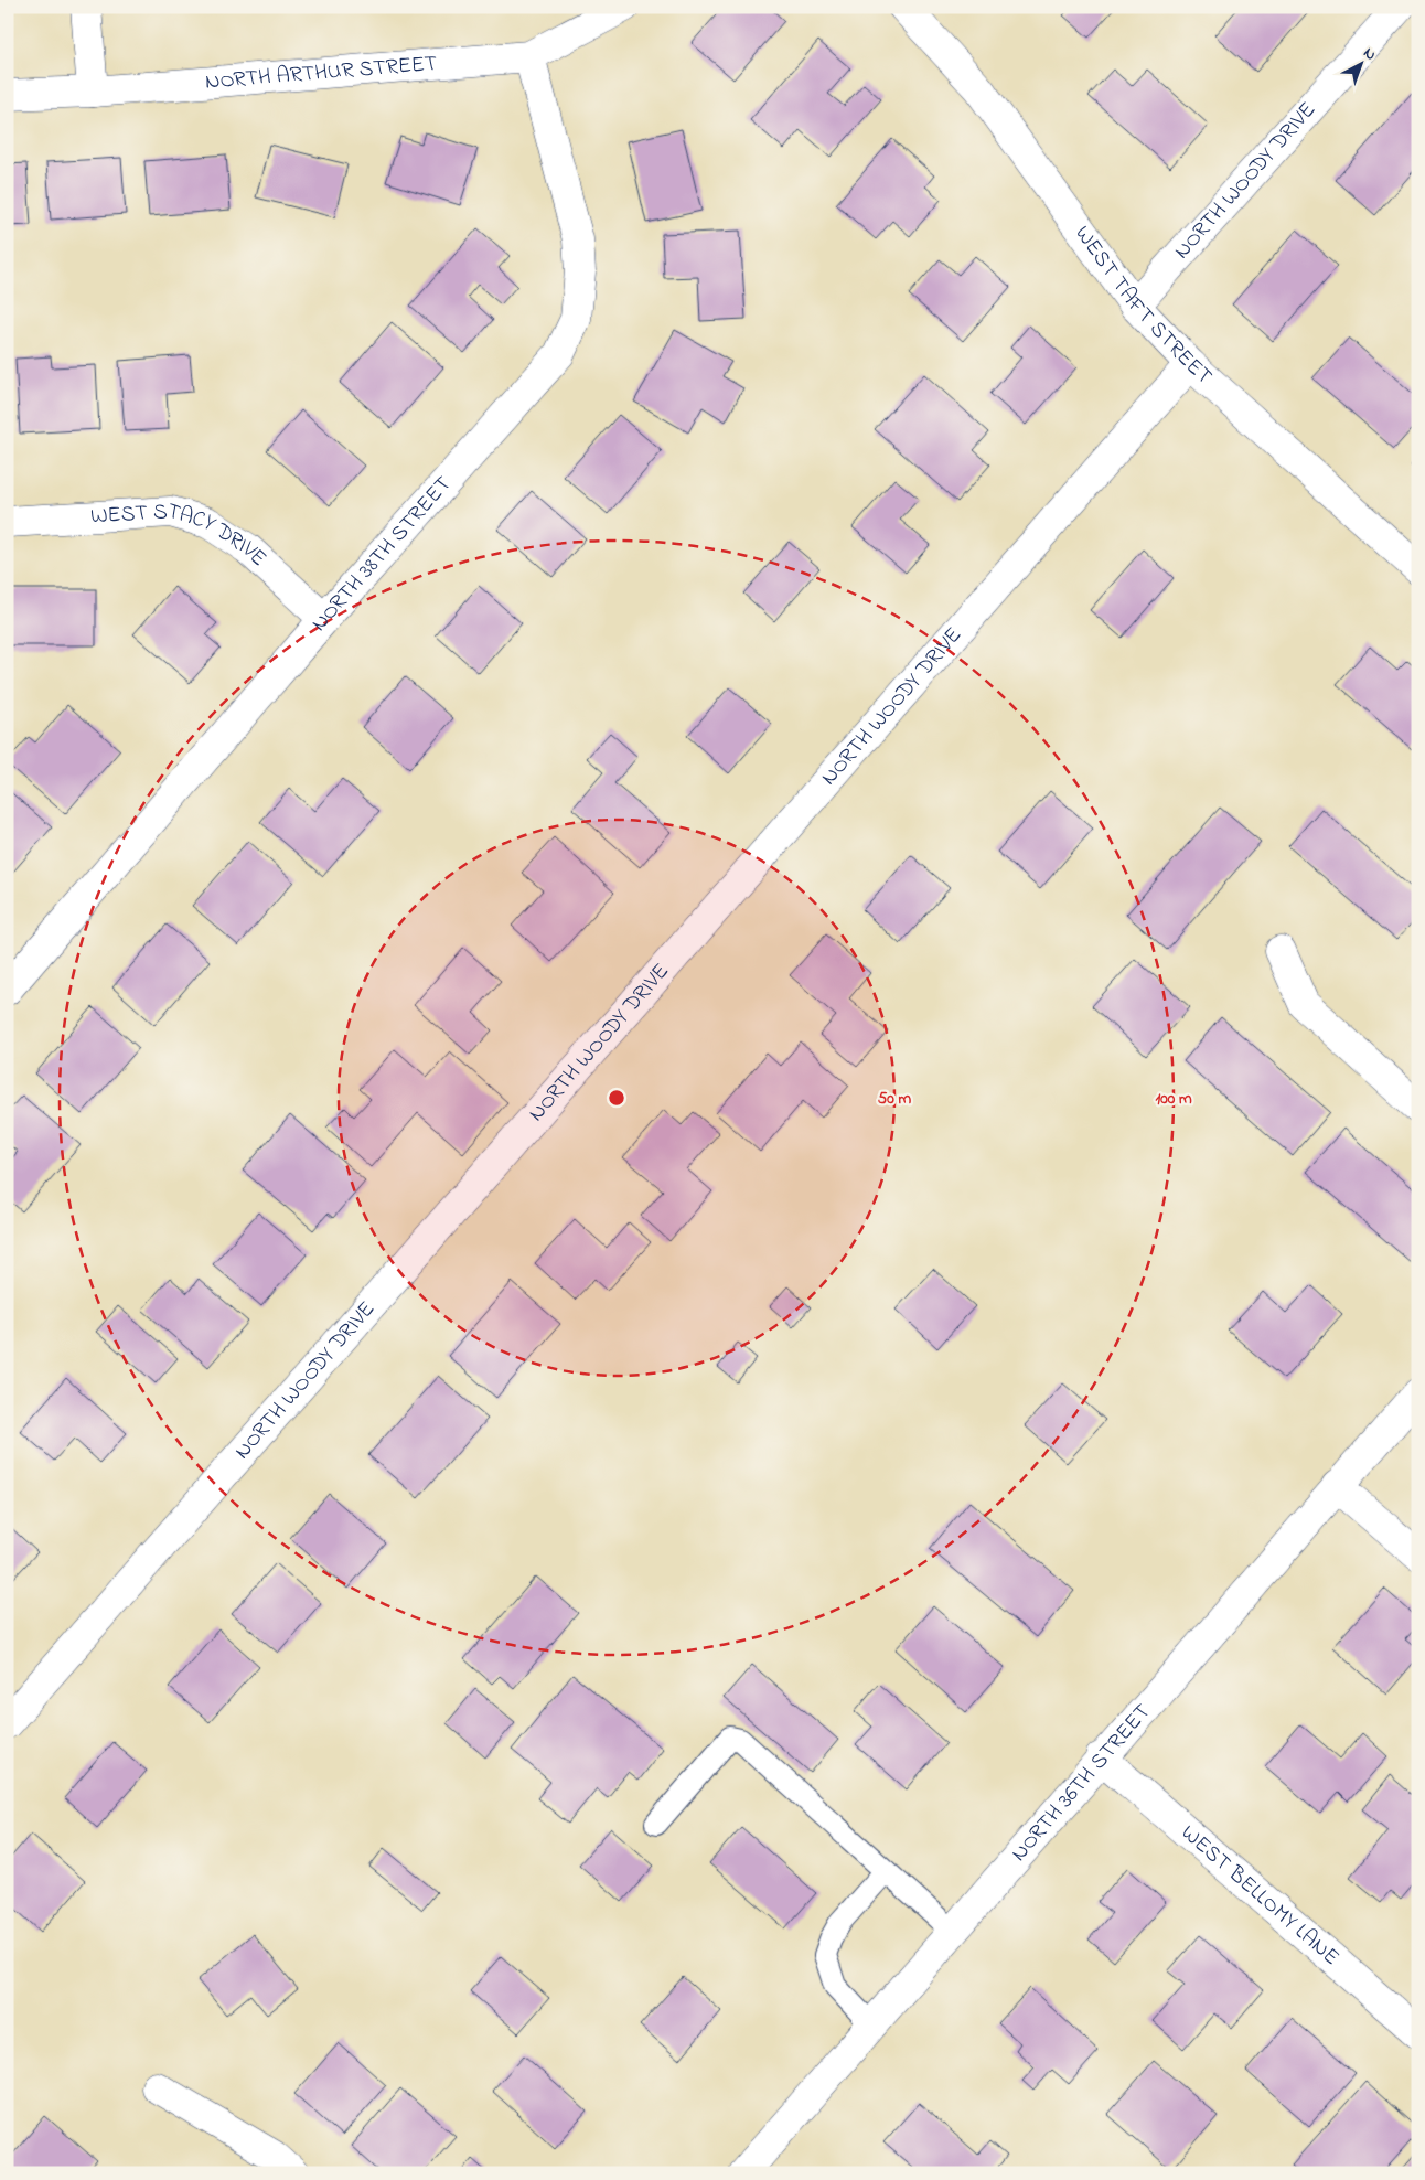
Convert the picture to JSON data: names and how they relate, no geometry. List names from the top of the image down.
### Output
{
  "streets": {
    "street": [
      "NORTH ARTHUR STREET",
      "NORTH WOODY DRIVE",
      "WEST TAFT STREET",
      "WEST STACY DRIVE",
      "NORTH 38TH STREET",
      "NORTH 36TH STREET",
      "WEST BELLOMY LANE"
    ]
  },
  "crossings": [
    ["NORTH ARTHUR STREET", "NORTH 38TH STREET"],
    ["NORTH WOODY DRIVE", "WEST TAFT STREET"],
    ["WEST STACY DRIVE", "NORTH 38TH STREET"],
    ["NORTH 36TH STREET", "WEST BELLOMY LANE"]
  ],
  "north": "top right",
  "rings": ["50 m", "100 m"]
}
